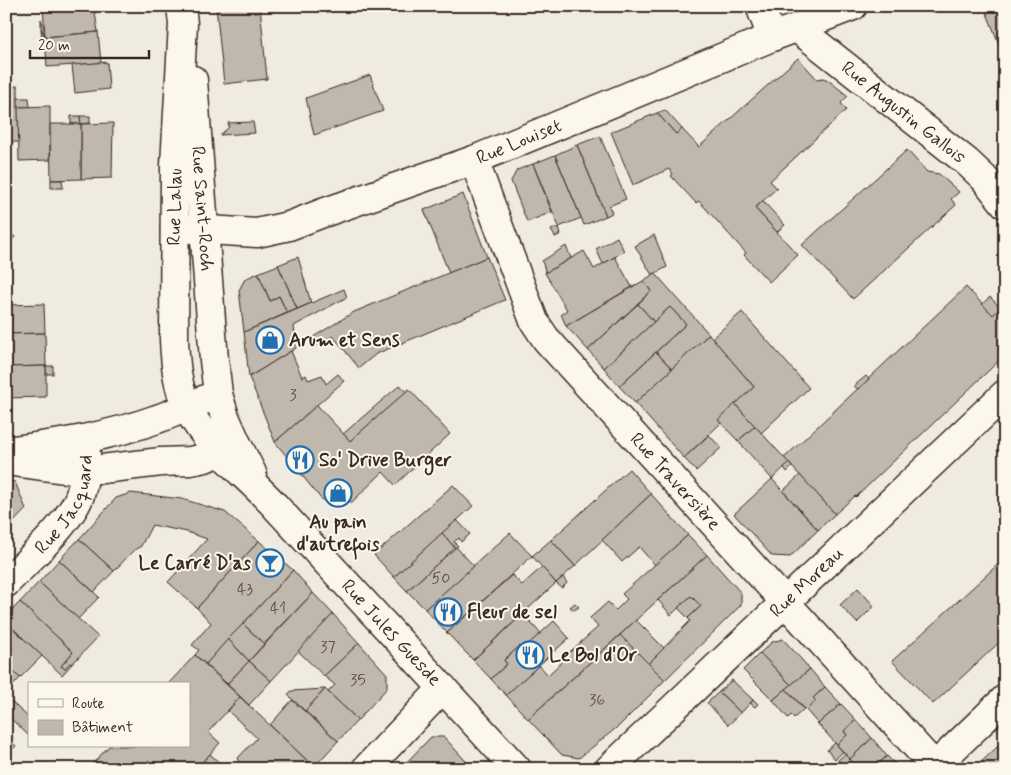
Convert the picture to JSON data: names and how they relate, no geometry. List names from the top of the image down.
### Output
{
  "streets": {
    "street": [
      "Rue Augustin Gallois",
      "Rue Louiset",
      "Rue Lalau",
      "Rue Saint-Roch",
      "Rue Traversière",
      "Rue Jacquard",
      "Rue Moreau",
      "Rue Jules Guesde"
    ]
  },
  "crossings": [
    ["Rue Augustin Gallois", "Rue Louiset"],
    ["Rue Louiset", "Rue Lalau"],
    ["Rue Louiset", "Rue Saint-Roch"],
    ["Rue Louiset", "Rue Traversière"],
    ["Rue Lalau", "Rue Saint-Roch"],
    ["Rue Lalau", "Rue Jules Guesde"],
    ["Rue Saint-Roch", "Rue Jules Guesde"],
    ["Rue Traversière", "Rue Moreau"]
  ],
  "places": {
    "shop": ["Arum et Sens", "Au pain d'autrefois"],
    "restaurant": ["So' Drive Burger", "Fleur de sel", "Le Bol d'Or"],
    "bar": ["Le Carré D'as"]
  },
  "house_numbers": [
    "3",
    "50",
    "43",
    "41",
    "37",
    "35",
    "36"
  ],
  "legend": ["Route", "Bâtiment"],
  "scale_bar": "20 m"
}
